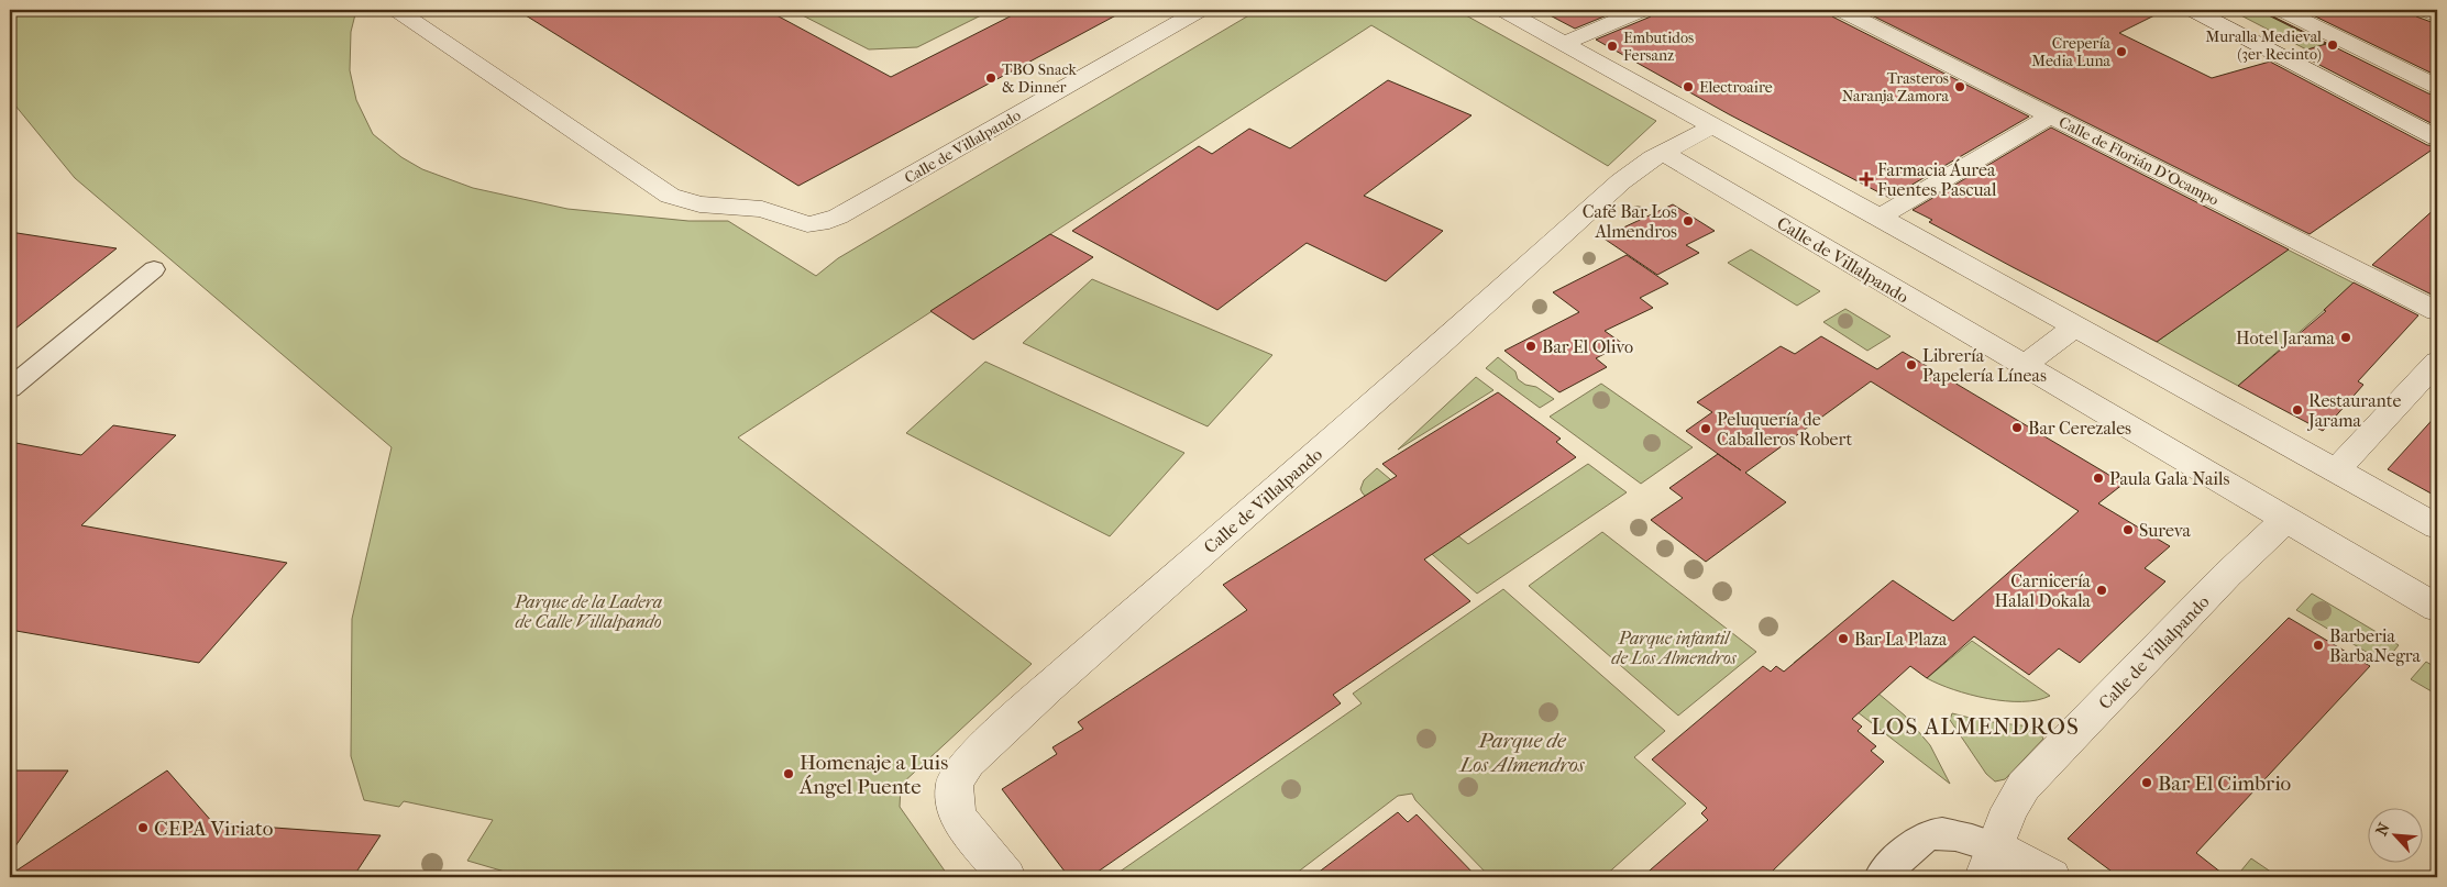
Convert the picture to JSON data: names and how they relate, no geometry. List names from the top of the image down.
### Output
{
  "streets": {
    "street": ["Calle de Villalpando", "Calle de Florián D'Ocampo"]
  },
  "districts": ["LOS ALMENDROS"],
  "parks": ["Parque de la Ladera de Calle Villalpando", "Parque infantil de Los Almendros", "Parque de Los Almendros"],
  "places": {
    "other": [
      "Muralla Medieval (3er Recinto)",
      "Embutidos Fersanz",
      "Crepería Media Luna",
      "TBO Snack & Dinner",
      "Electroaire",
      "Trasteros Naranja Zamora",
      "Café Bar Los Almendros",
      "Hotel Jarama",
      "Bar El Olivo",
      "Librería Papelería Líneas",
      "Restaurante Jarama",
      "Bar Cerezales",
      "Peluquería de Caballeros Robert",
      "Paula Gala Nails",
      "Sureva",
      "Carnicería Halal Dokala",
      "Bar La Plaza",
      "Barberia BarbaNegra",
      "Homenaje a Luis Ángel Puente",
      "Bar El Cimbrio",
      "CEPA Viriato"
    ],
    "health": ["Farmacia Áurea Fuentes Pascual"]
  },
  "north": "top left"
}
